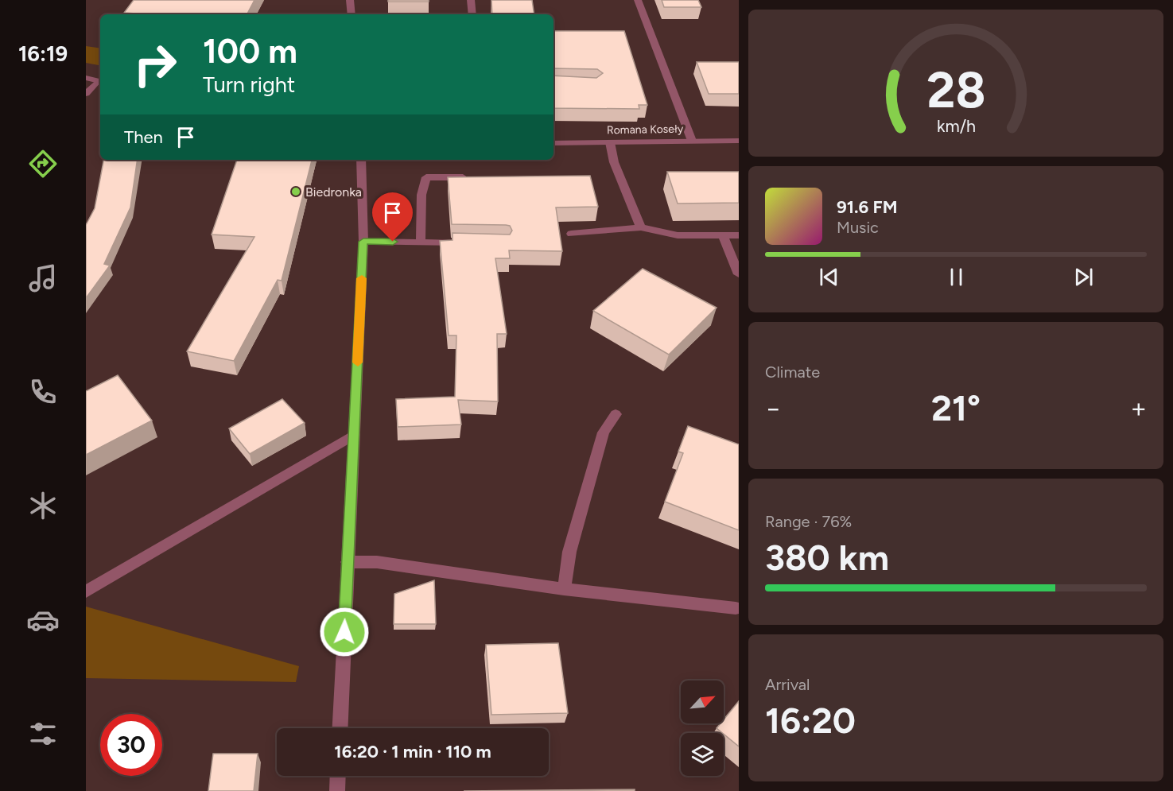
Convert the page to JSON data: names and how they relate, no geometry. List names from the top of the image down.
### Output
{
  "streets": {
    "street": ["Romana Koseły"]
  },
  "places": ["Biedronka"],
  "north": "top right",
  "page": {
    "tabs": "16:19",
    "turn": ["100 m", "Turn right"],
    "then": "Then",
    "song": ["91.6 FM", "Music"],
    "tile": [
      "Climate",
      ["Range · 76%", "380 km"],
      ["Arrival", "16:20"]
    ],
    "heat": ["−", "21°", "+"],
    "limit": "30",
    "trip": "16:20 · 1 min · 110 m",
    "gauge": ["28", "km/h"]
  }
}
